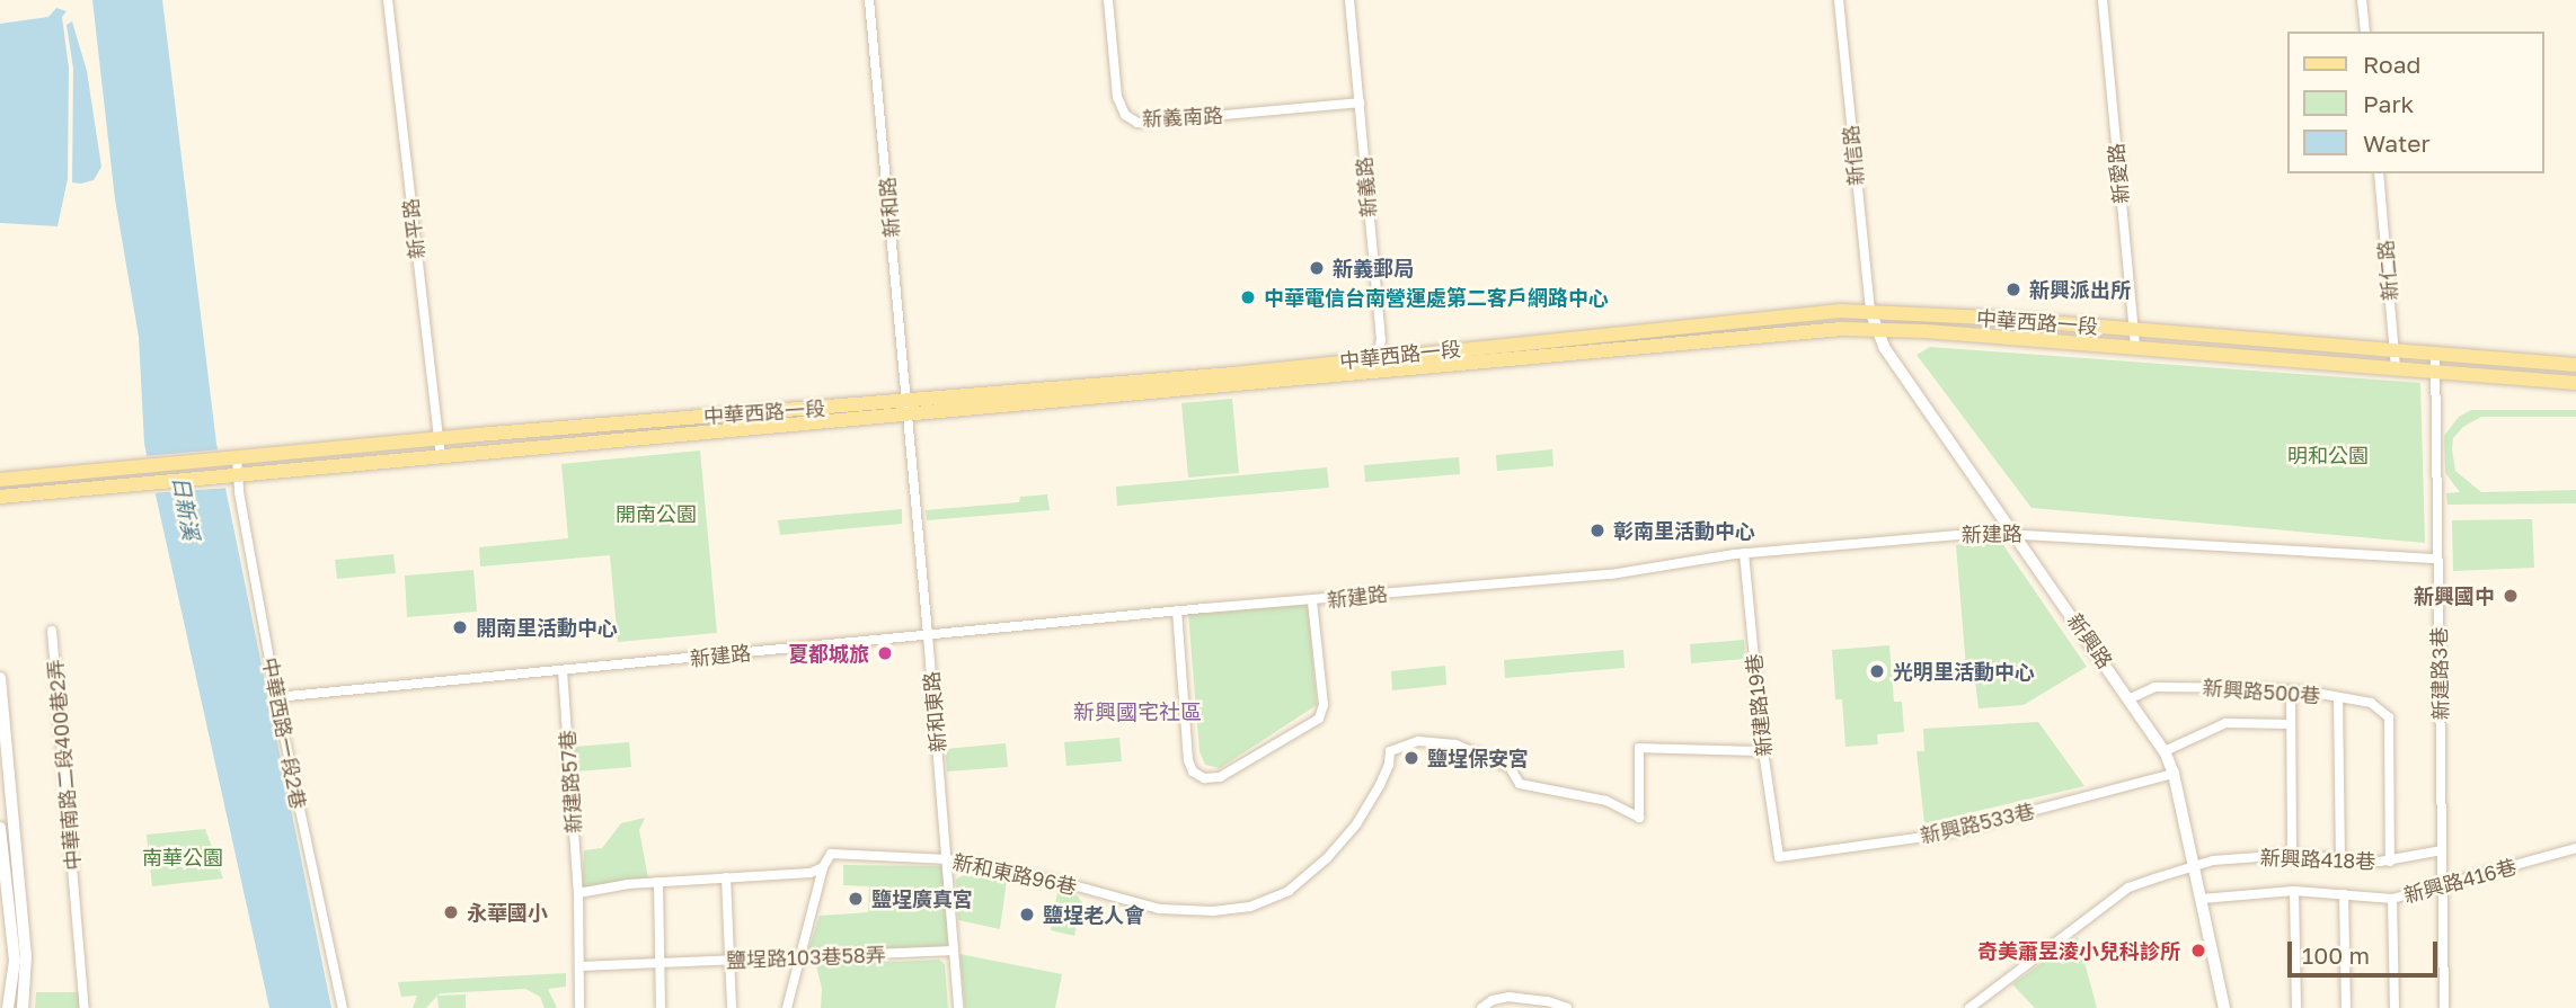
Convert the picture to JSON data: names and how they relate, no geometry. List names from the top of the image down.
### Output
{
  "streets": {
    "main road": ["中華西路一段"],
    "street": [
      "新義南路",
      "新信路",
      "新愛路",
      "新義路",
      "新和路",
      "新平路",
      "新仁路",
      "新建路",
      "新興路",
      "新建路3巷",
      "新興路500巷",
      "新建路19巷",
      "新和東路",
      "中華西路一段2巷",
      "中華南路二段400巷2弄",
      "新建路57巷",
      "新興路533巷",
      "新興路418巷",
      "新和東路96巷",
      "新興路416巷",
      "鹽埕路103巷58弄"
    ]
  },
  "crossings": [
    ["新義南路", "新義路"],
    ["新信路", "中華西路一段"],
    ["新信路", "新興路"],
    ["新愛路", "中華西路一段"],
    ["新義路", "中華西路一段"],
    ["新和路", "中華西路一段"],
    ["新和路", "新和東路"],
    ["新平路", "中華西路一段"],
    ["新仁路", "中華西路一段"],
    ["中華西路一段", "新興路"],
    ["中華西路一段", "新建路3巷"],
    ["中華西路一段", "新和東路"],
    ["中華西路一段", "中華西路一段2巷"],
    ["新建路", "新興路"],
    ["新建路", "新建路3巷"],
    ["新建路", "新建路19巷"],
    ["新建路", "新和東路"],
    ["新建路", "中華西路一段2巷"],
    ["新建路", "新建路57巷"],
    ["新興路", "新興路500巷"],
    ["新興路", "新興路533巷"],
    ["新興路", "新興路418巷"],
    ["新興路", "新興路416巷"],
    ["新建路3巷", "新興路418巷"],
    ["新建路3巷", "新興路416巷"],
    ["新興路500巷", "新興路418巷"],
    ["新建路19巷", "新興路533巷"],
    ["新建路19巷", "新和東路96巷"],
    ["新和東路", "新和東路96巷"],
    ["新和東路", "鹽埕路103巷58弄"],
    ["新建路57巷", "鹽埕路103巷58弄"]
  ],
  "districts": ["新興國宅社區"],
  "water": ["日新溪"],
  "parks": ["明和公園", "開南公園", "南華公園"],
  "places": [
    "新義郵局",
    "新興派出所",
    "中華電信台南營運處第二客戶網路中心",
    "彰南里活動中心",
    "新興國中",
    "開南里活動中心",
    "夏都城旅",
    "光明里活動中心",
    "鹽埕保安宮",
    "鹽埕廣真宮",
    "永華國小",
    "鹽埕老人會",
    "奇美蕭昱淩小兒科診所"
  ],
  "legend": ["Road", "Park", "Water"],
  "scale_bar": "100 m"
}
